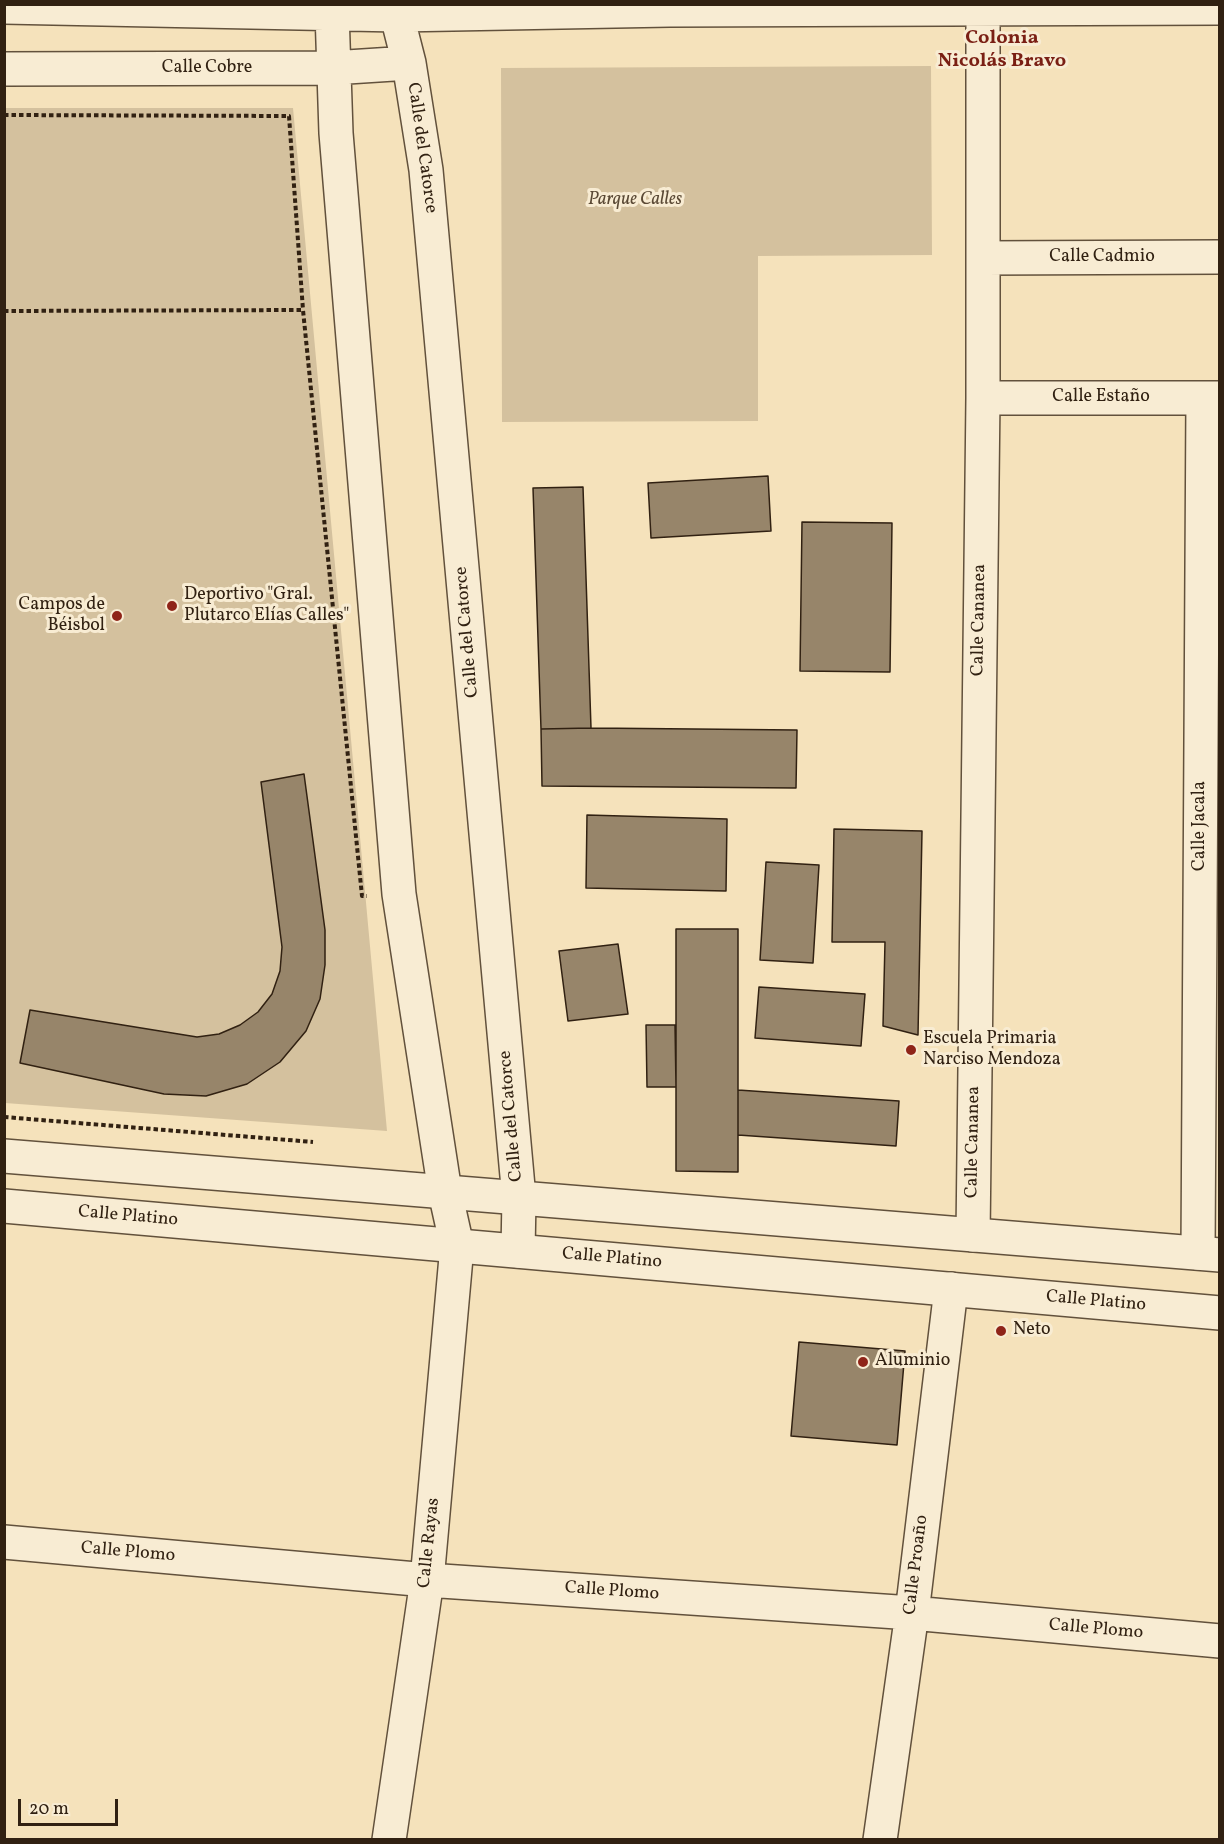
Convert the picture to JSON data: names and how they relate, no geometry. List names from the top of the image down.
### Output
{
  "streets": {
    "street": [
      "Calle Cobre",
      "Calle del Catorce",
      "Calle Cadmio",
      "Calle Estaño",
      "Calle Cananea",
      "Calle Jacala",
      "Calle Platino",
      "Calle Rayas",
      "Calle Plomo",
      "Calle Proaño"
    ]
  },
  "crossings": [
    ["Calle Cobre", "Calle del Catorce"],
    ["Calle del Catorce", "Calle Platino"],
    ["Calle Cadmio", "Calle Cananea"],
    ["Calle Estaño", "Calle Cananea"],
    ["Calle Estaño", "Calle Jacala"],
    ["Calle Platino", "Calle Rayas"],
    ["Calle Platino", "Calle Proaño"],
    ["Calle Rayas", "Calle Plomo"],
    ["Calle Plomo", "Calle Proaño"]
  ],
  "districts": ["Colonia Nicolás Bravo"],
  "parks": ["Parque Calles"],
  "places": [
    "Deportivo \"Gral. Plutarco Elías Calles\"",
    "Campos de Béisbol",
    "Escuela Primaria Narciso Mendoza",
    "Neto",
    "Aluminio"
  ],
  "scale_bar": "20 m"
}
